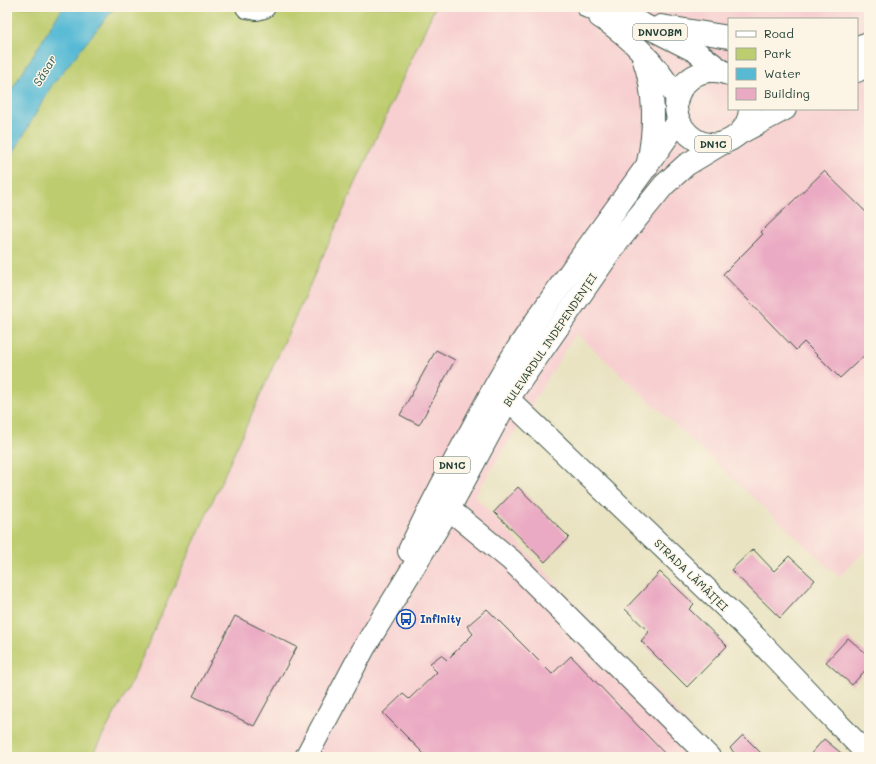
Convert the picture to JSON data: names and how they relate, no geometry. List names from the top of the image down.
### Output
{
  "streets": {
    "main road": [
      "DNVOBM",
      "DN1C",
      "BULEVARDUL INDEPENDENȚEI",
      "STRADA LĂMÂIȚEI"
    ]
  },
  "crossings": [
    ["DNVOBM", "BULEVARDUL INDEPENDENȚEI"],
    ["DN1C", "BULEVARDUL INDEPENDENȚEI"],
    ["BULEVARDUL INDEPENDENȚEI", "STRADA LĂMÂIȚEI"]
  ],
  "water": ["Săsar"],
  "places": {
    "bus stop": ["Infinity"]
  },
  "legend": [
    "Road",
    "Park",
    "Water",
    "Building"
  ]
}
